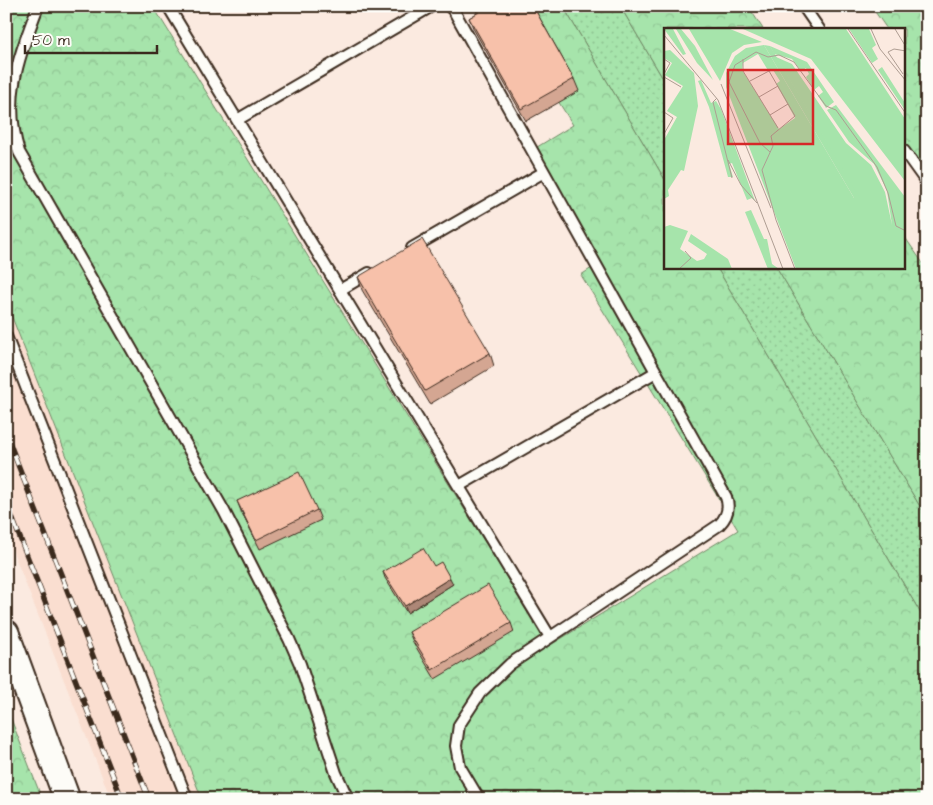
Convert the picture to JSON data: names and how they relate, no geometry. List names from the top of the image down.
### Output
{
  "scale_bar": "50 m"
}
